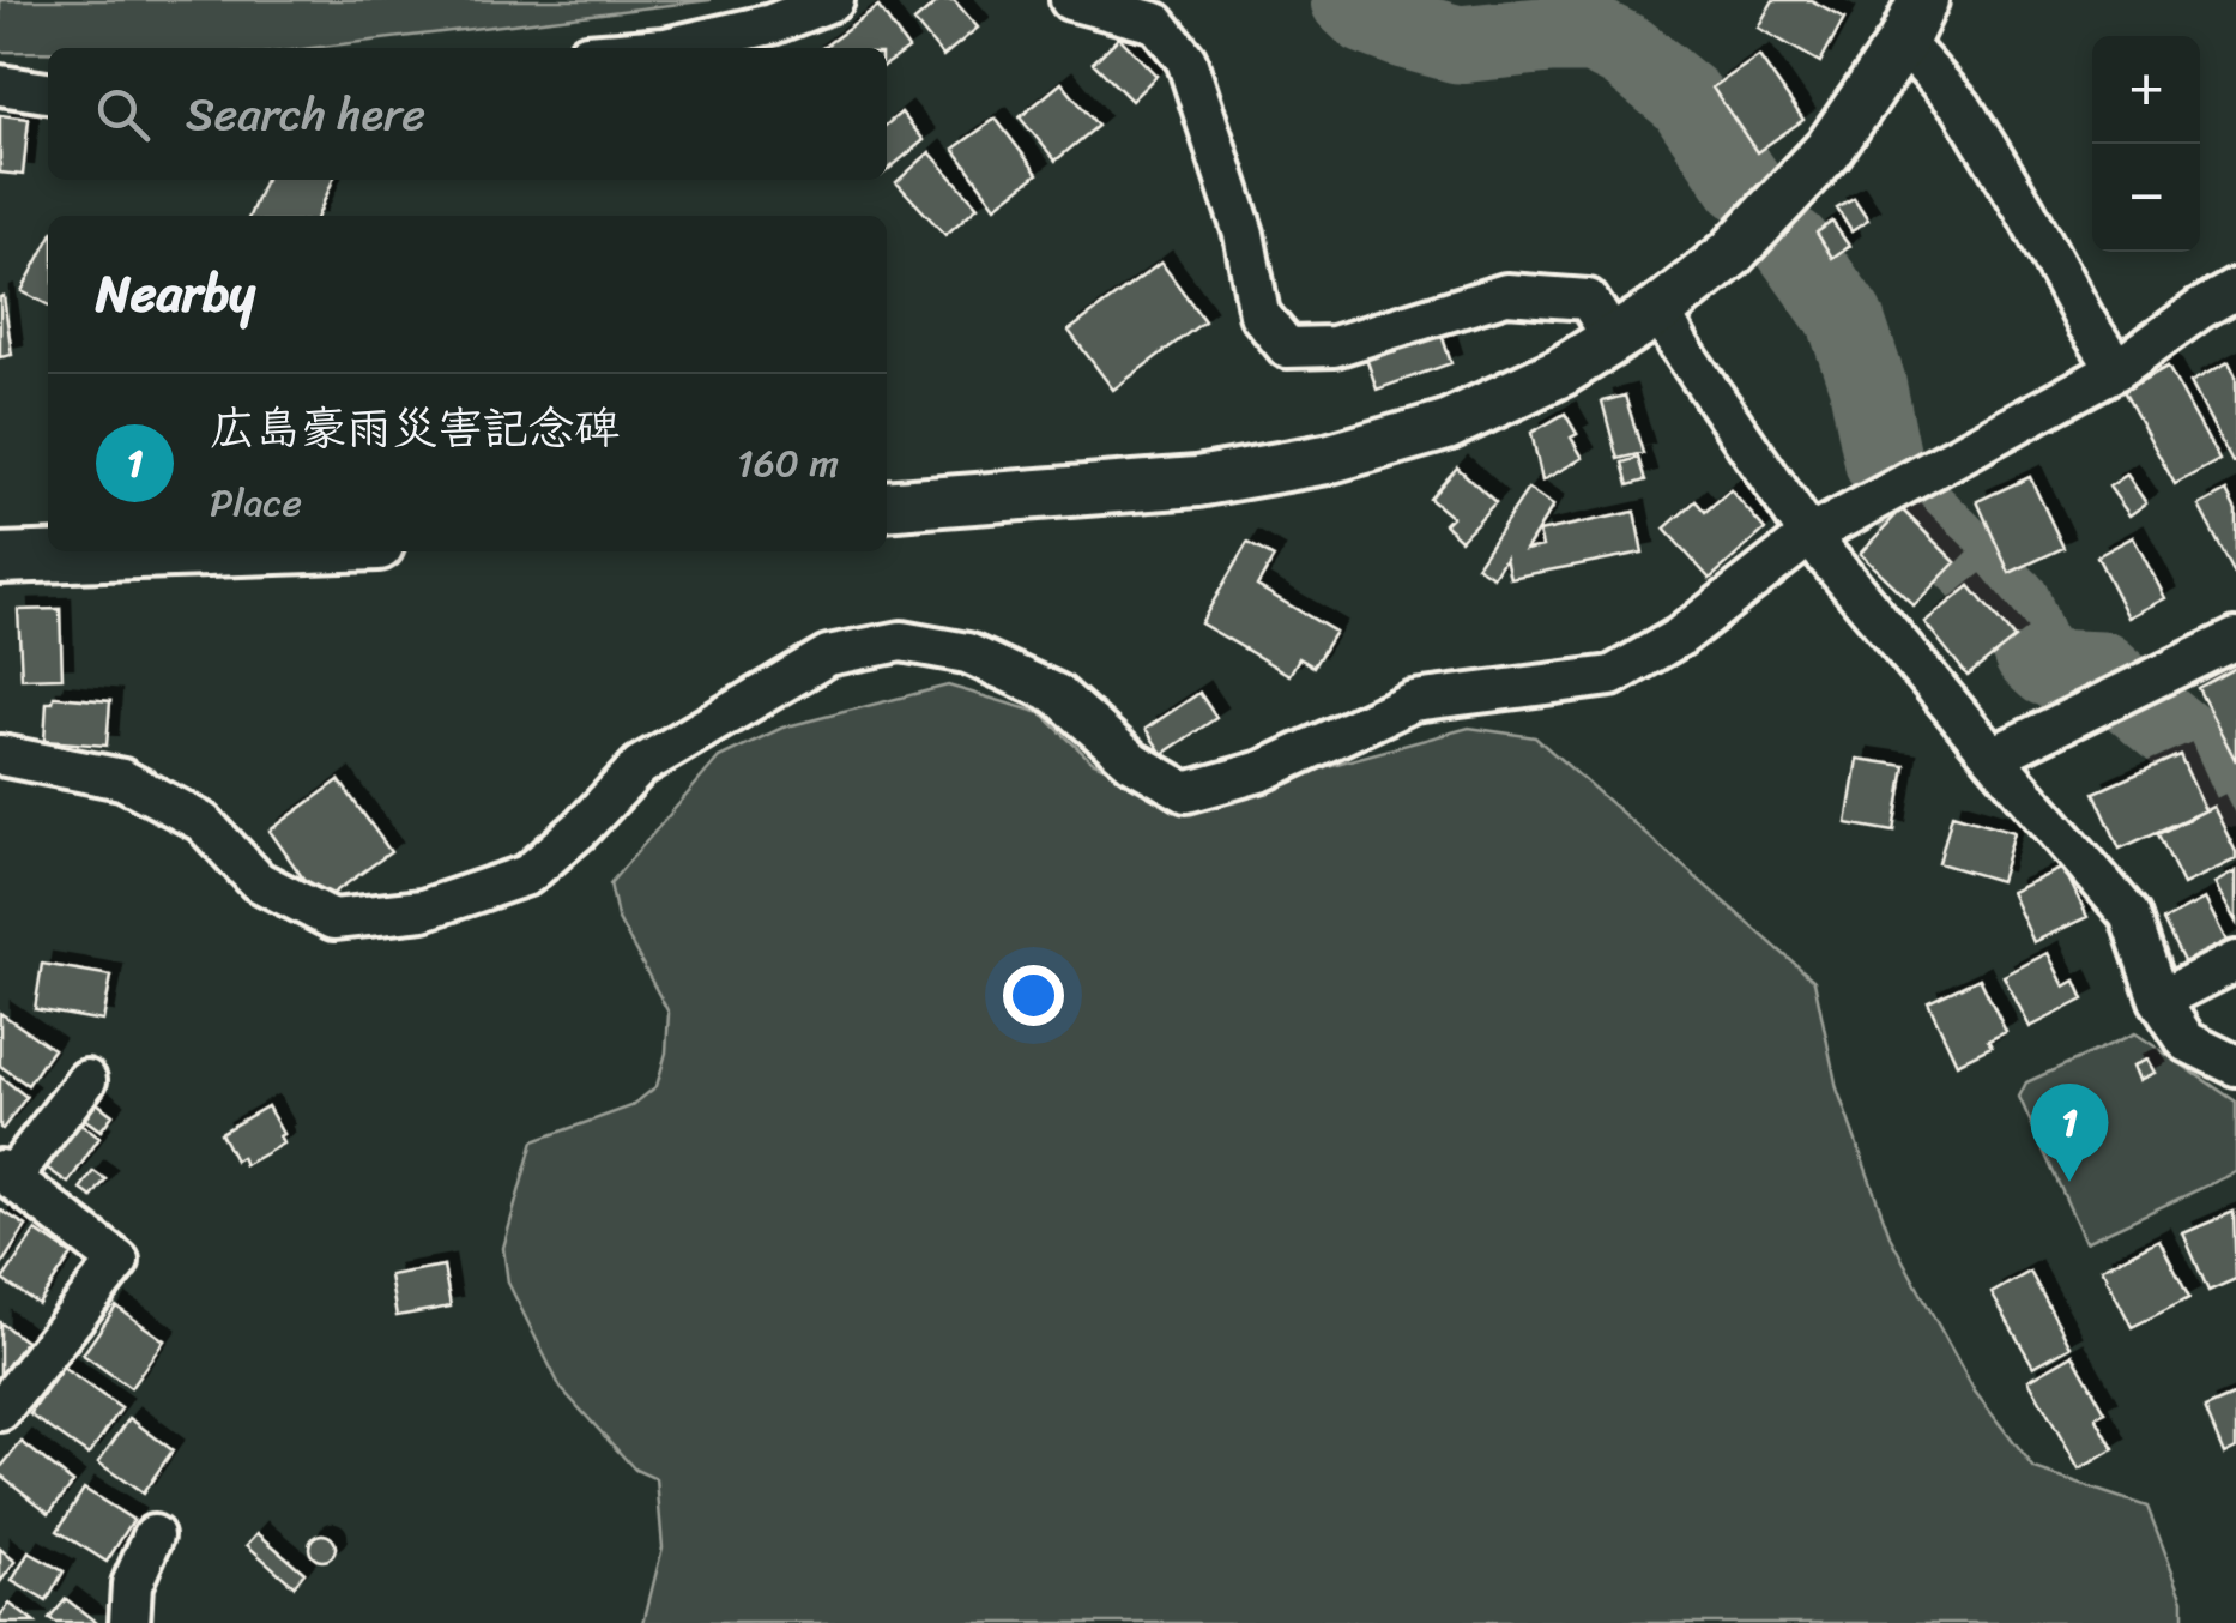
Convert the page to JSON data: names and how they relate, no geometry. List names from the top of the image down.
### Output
{
  "page": {
    "map_buttons": ["+", "−"],
    "search": "Search here",
    "heading": "Nearby",
    "list": [
      {
        "mark": "1",
        "name": "広島豪雨災害記念碑",
        "note": "Place",
        "value": "160 m"
      }
    ],
    "pins": "1"
  }
}
